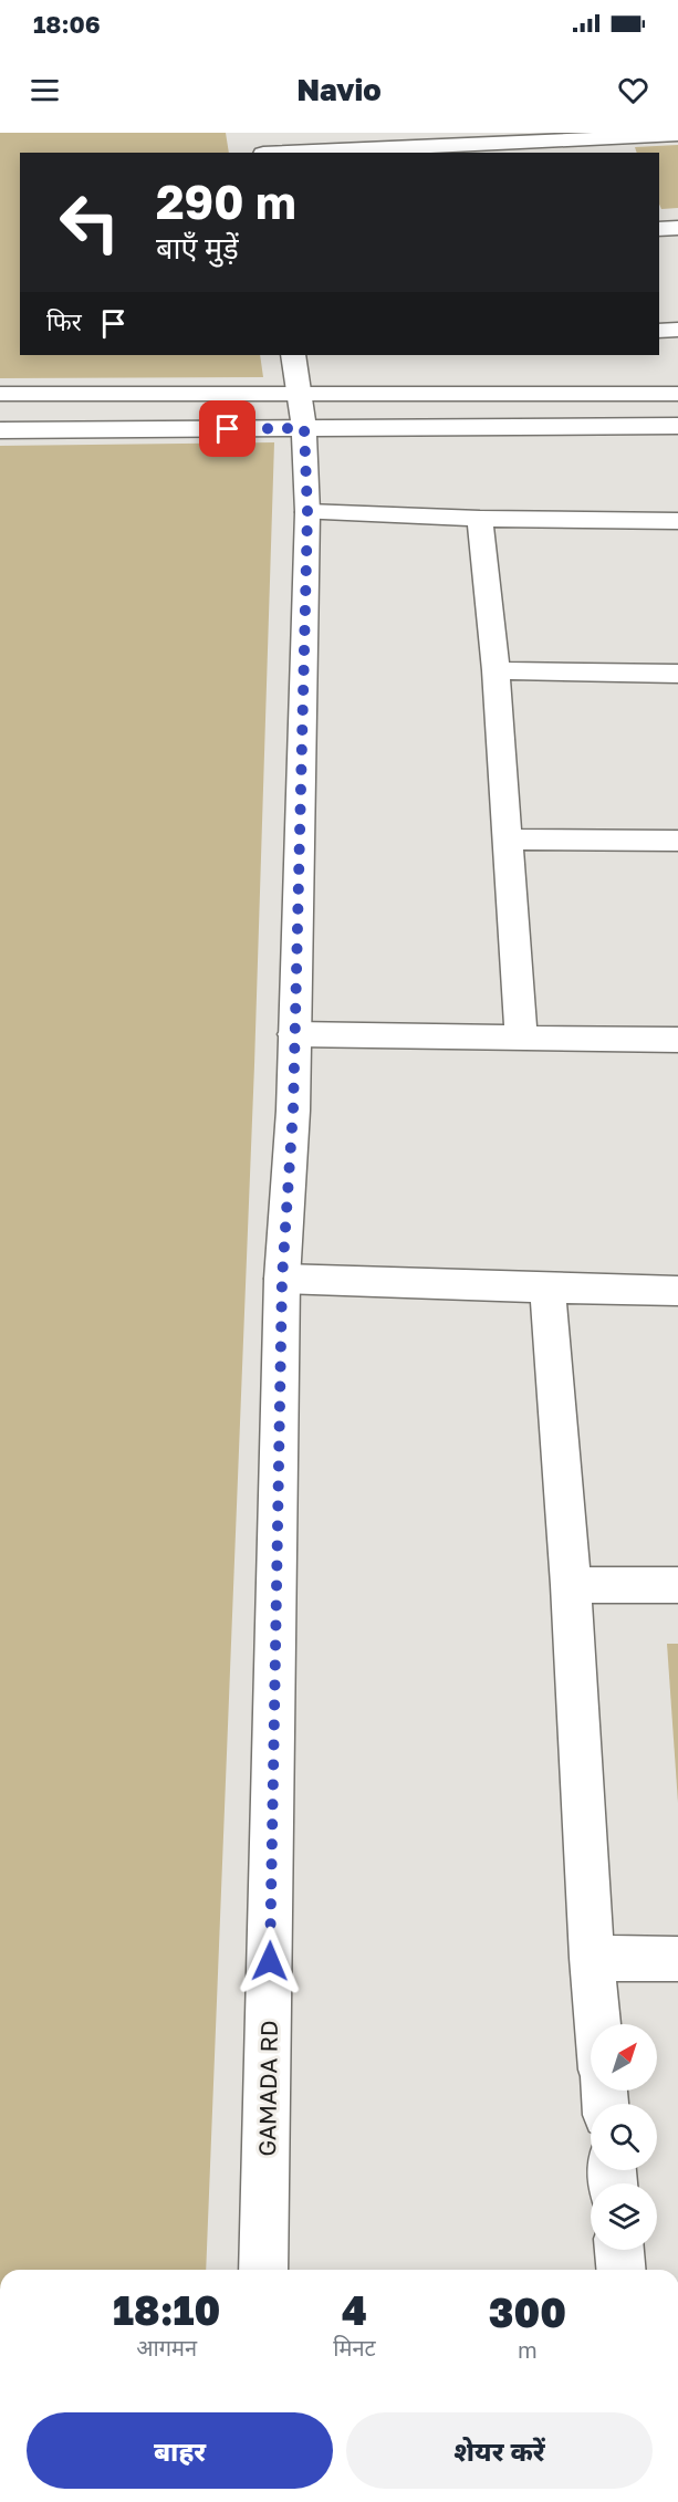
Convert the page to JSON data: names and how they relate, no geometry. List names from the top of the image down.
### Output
{
  "streets": {
    "street": ["GAMADA RD"]
  },
  "north": "top right",
  "page": {
    "status": "18:06",
    "header": "Navio",
    "turn": ["290 m", "बाएँ मुड़ें"],
    "then": "फिर",
    "eta": [
      "18:10",
      "आगमन",
      "4",
      "मिनट",
      "300",
      "m"
    ],
    "buttons": ["बाहर", "शेयर करें"]
  }
}
